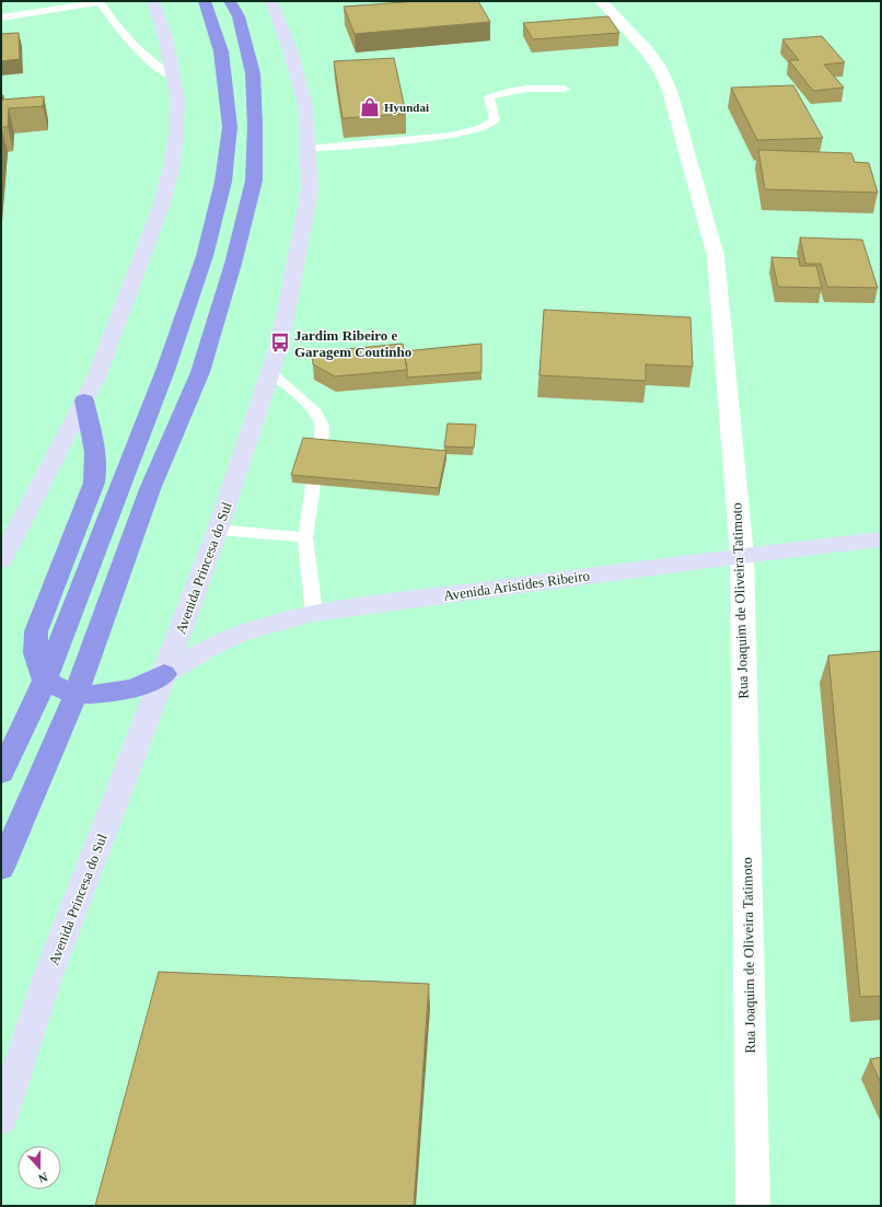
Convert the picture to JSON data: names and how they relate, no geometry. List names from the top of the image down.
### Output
{
  "streets": {
    "main road": ["Avenida Princesa do Sul", "Avenida Aristides Ribeiro"],
    "street": ["Rua Joaquim de Oliveira Tatimoto"]
  },
  "crossings": [
    ["Avenida Princesa do Sul", "Avenida Aristides Ribeiro"],
    ["Avenida Aristides Ribeiro", "Rua Joaquim de Oliveira Tatimoto"]
  ],
  "places": {
    "shop": ["Hyundai"],
    "bus stop": ["Jardim Ribeiro e Garagem Coutinho"]
  },
  "north": "bottom"
}
